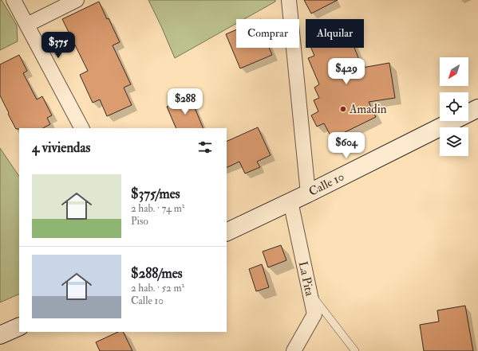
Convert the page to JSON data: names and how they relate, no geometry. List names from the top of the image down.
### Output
{
  "streets": {
    "main road": ["Calle 10"],
    "street": ["La Pita"]
  },
  "crossings": [
    ["Calle 10", "La Pita"]
  ],
  "places": ["Amadin"],
  "north": "bottom left",
  "page": {
    "chip": ["Comprar", "Alquilar"],
    "price": [
      "$375",
      "$429",
      "$288",
      "$604"
    ],
    "heading": "4 viviendas",
    "list": [
      {
        "name": "$375/mes",
        "note": "2 hab. · 74 m² · Piso"
      },
      {
        "name": "$288/mes",
        "note": "2 hab. · 52 m² · Calle 10"
      }
    ]
  }
}
